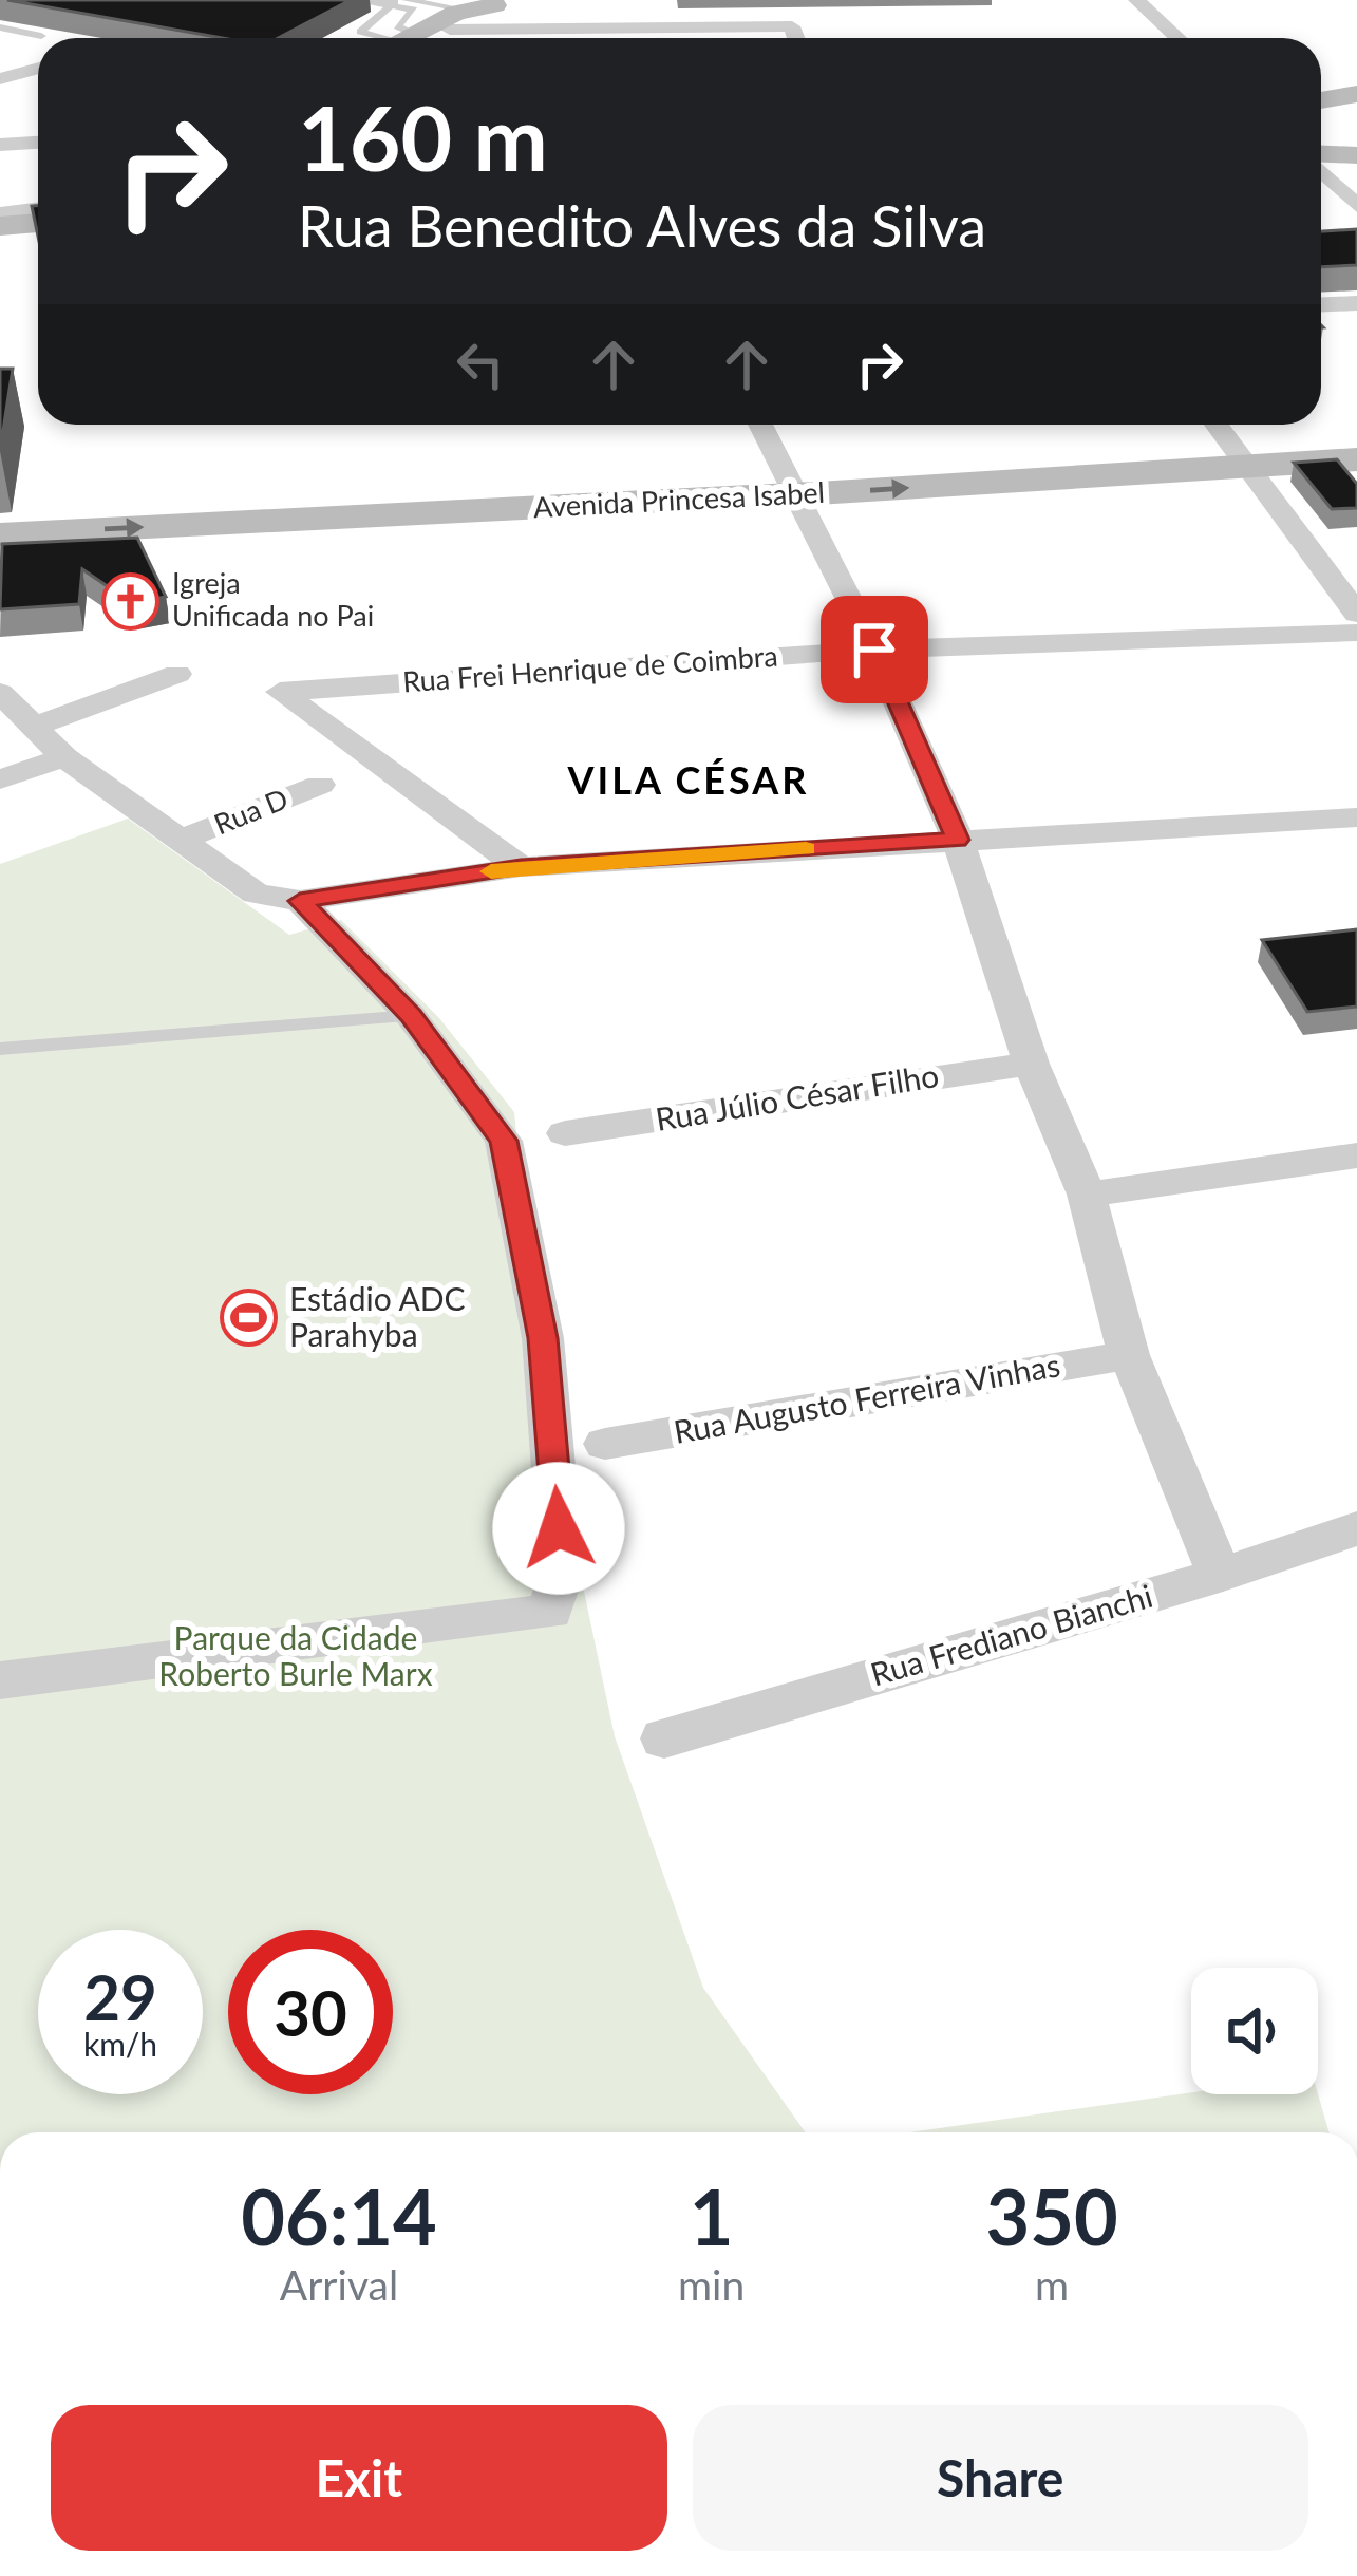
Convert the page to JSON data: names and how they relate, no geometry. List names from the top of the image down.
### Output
{
  "streets": {
    "main road": ["Avenida Princesa Isabel"],
    "street": [
      "Rua Frei Henrique de Coimbra",
      "Rua D",
      "Rua Júlio César Filho",
      "Rua Augusto Ferreira Vinhas",
      "Rua Frediano Bianchi"
    ]
  },
  "one_way": ["Avenida Princesa Isabel"],
  "districts": ["VILA CÉSAR"],
  "parks": ["Parque da Cidade Roberto Burle Marx"],
  "places": {
    "church": ["Igreja Unificada no Pai"],
    "sports": ["Estádio ADC Parahyba"]
  },
  "page": {
    "turn": ["160 m", "Rua Benedito Alves da Silva"],
    "speed": "29 km/h",
    "limit": "30",
    "eta": [
      "06:14",
      "Arrival",
      "1",
      "min",
      "350",
      "m"
    ],
    "buttons": ["Exit", "Share"]
  }
}
